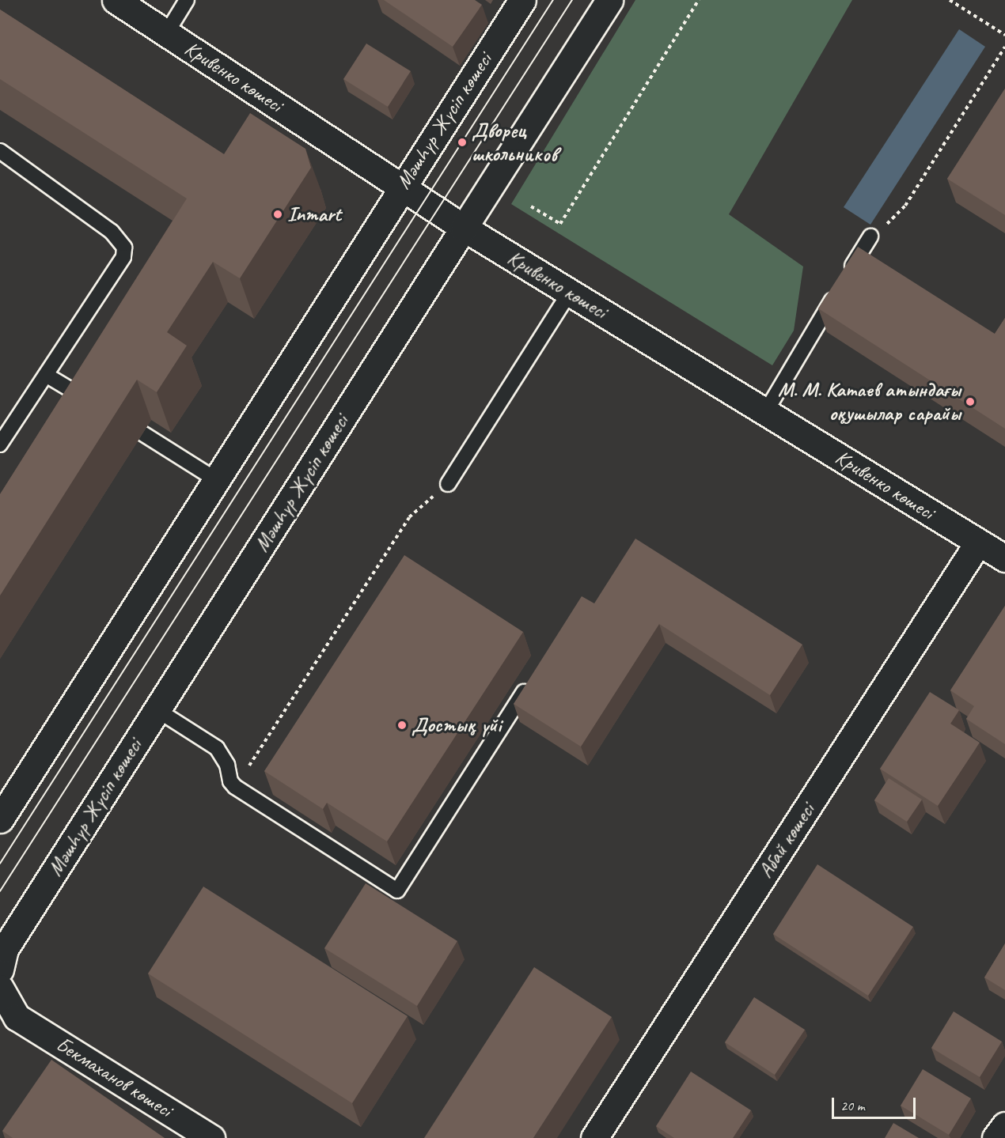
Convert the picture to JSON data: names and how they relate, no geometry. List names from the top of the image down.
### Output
{
  "streets": {
    "street": [
      "Кривенко көшесі",
      "Мәшһүр Жүсіп көшесі",
      "Абай көшесі",
      "Бекмаханов көшесі"
    ]
  },
  "crossings": [
    ["Кривенко көшесі", "Мәшһүр Жүсіп көшесі"],
    ["Кривенко көшесі", "Абай көшесі"]
  ],
  "places": [
    "Дворец школьников",
    "Inmart",
    "М. М. Катаев атындағы оқушылар сарайы",
    "Достық үйі"
  ],
  "scale_bar": "20 m"
}
